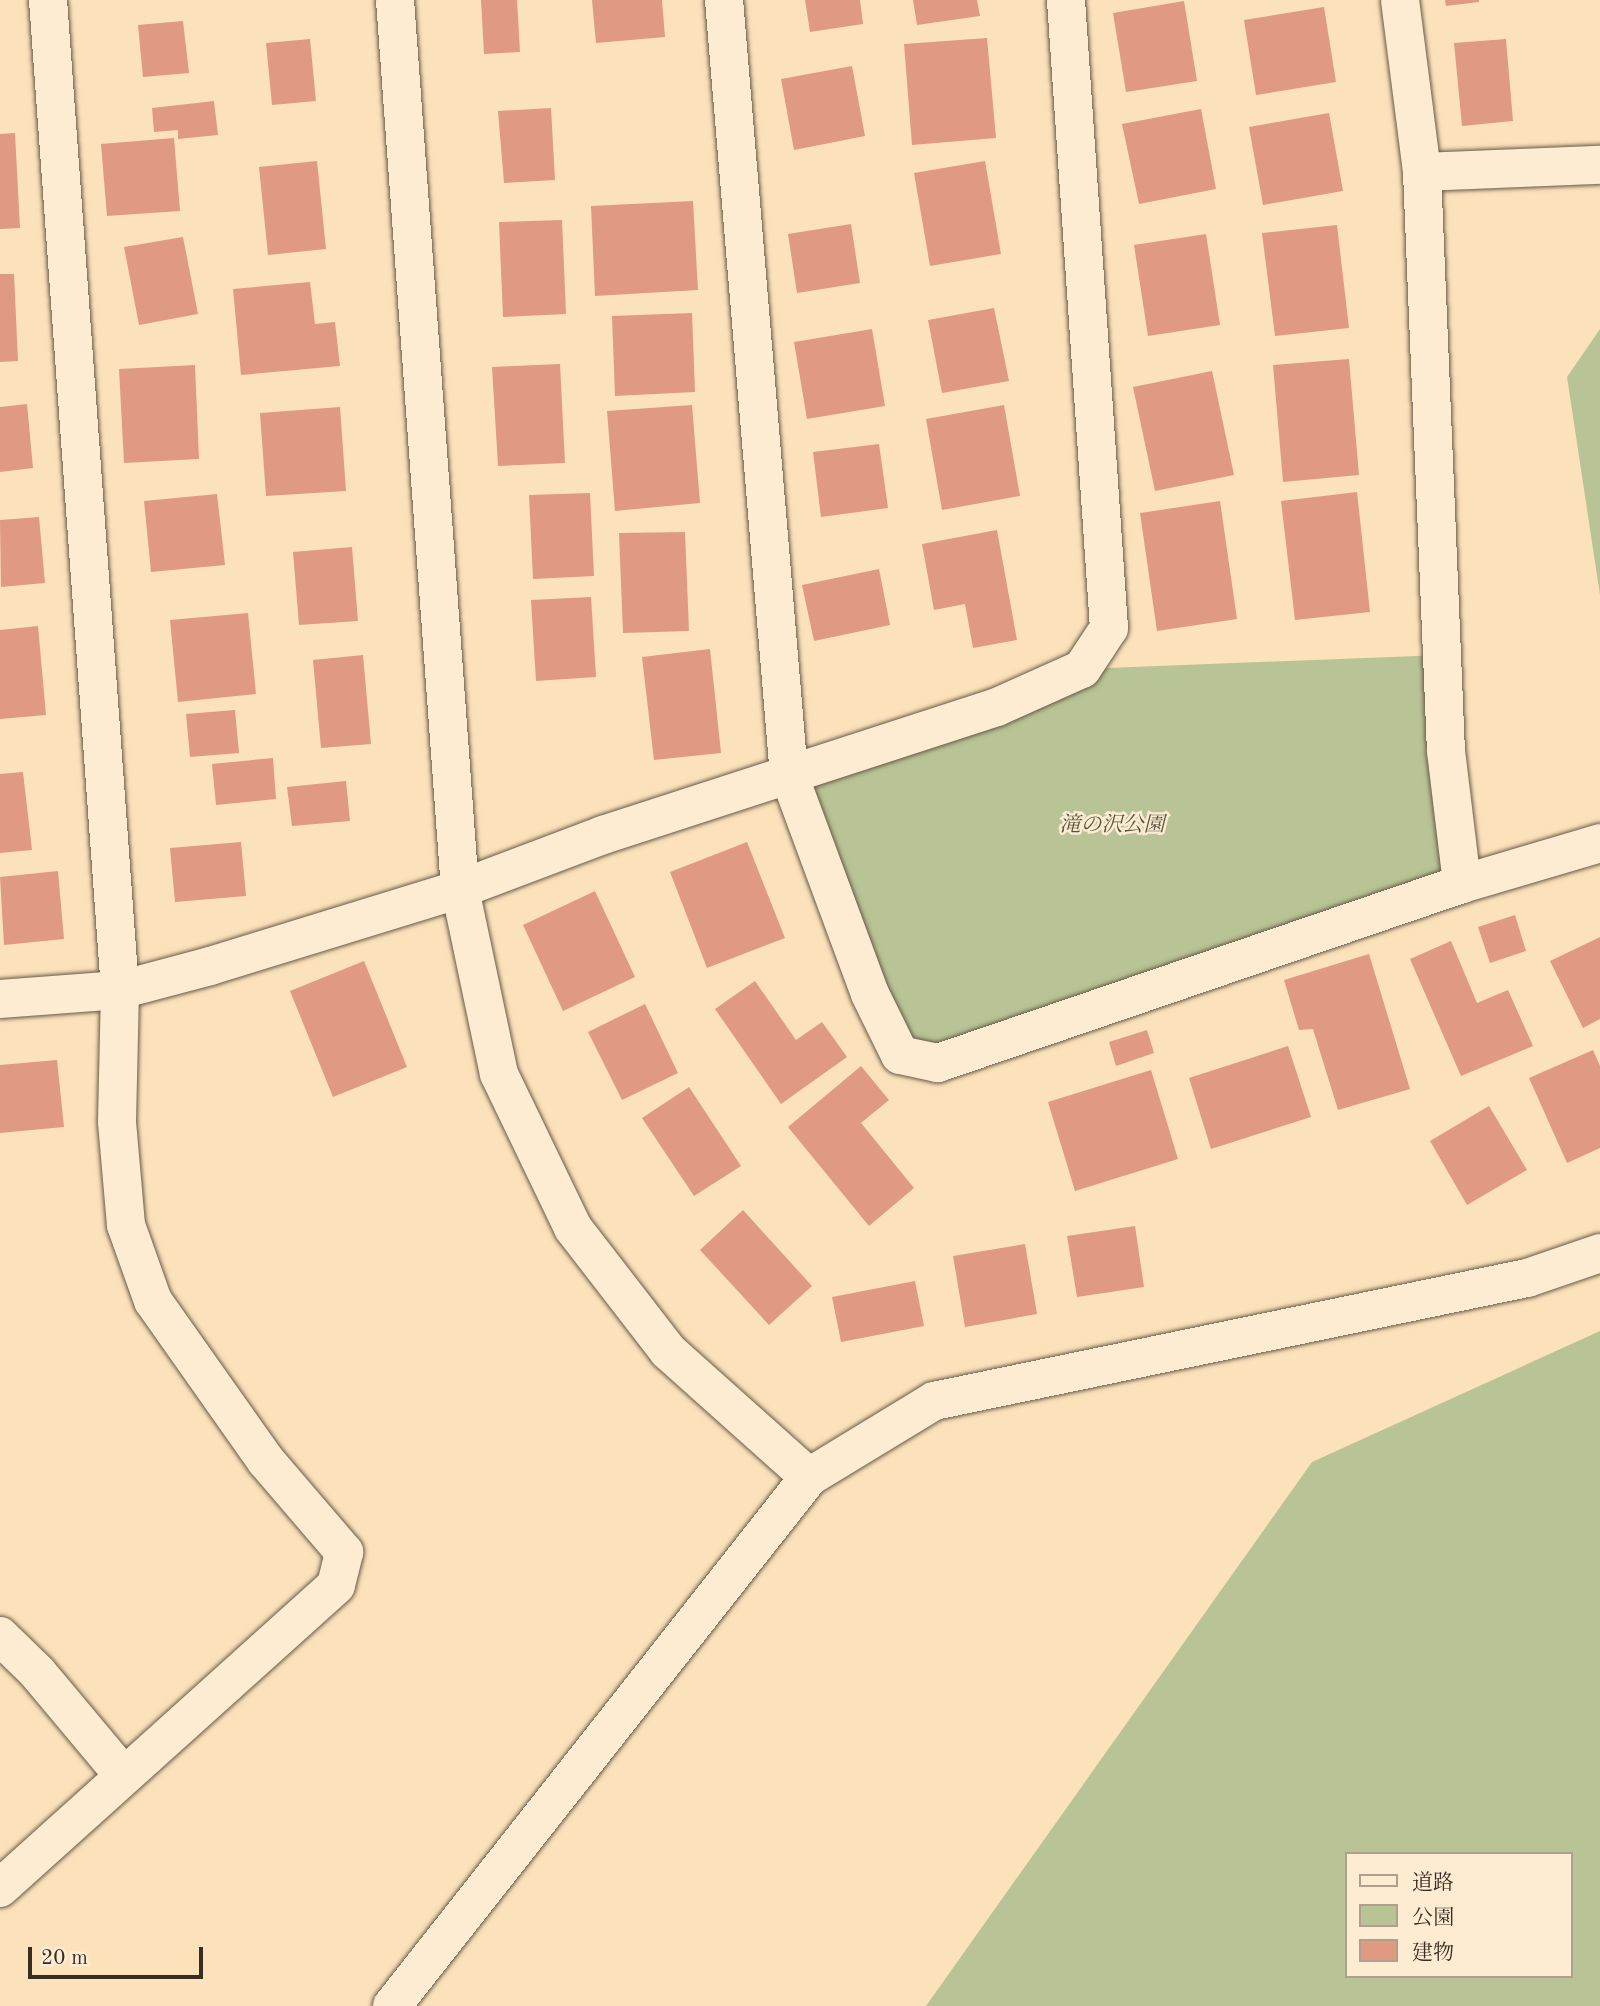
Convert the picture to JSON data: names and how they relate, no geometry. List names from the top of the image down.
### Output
{
  "parks": ["滝の沢公園"],
  "legend": ["道路", "公園", "建物"],
  "scale_bar": "20 m"
}
